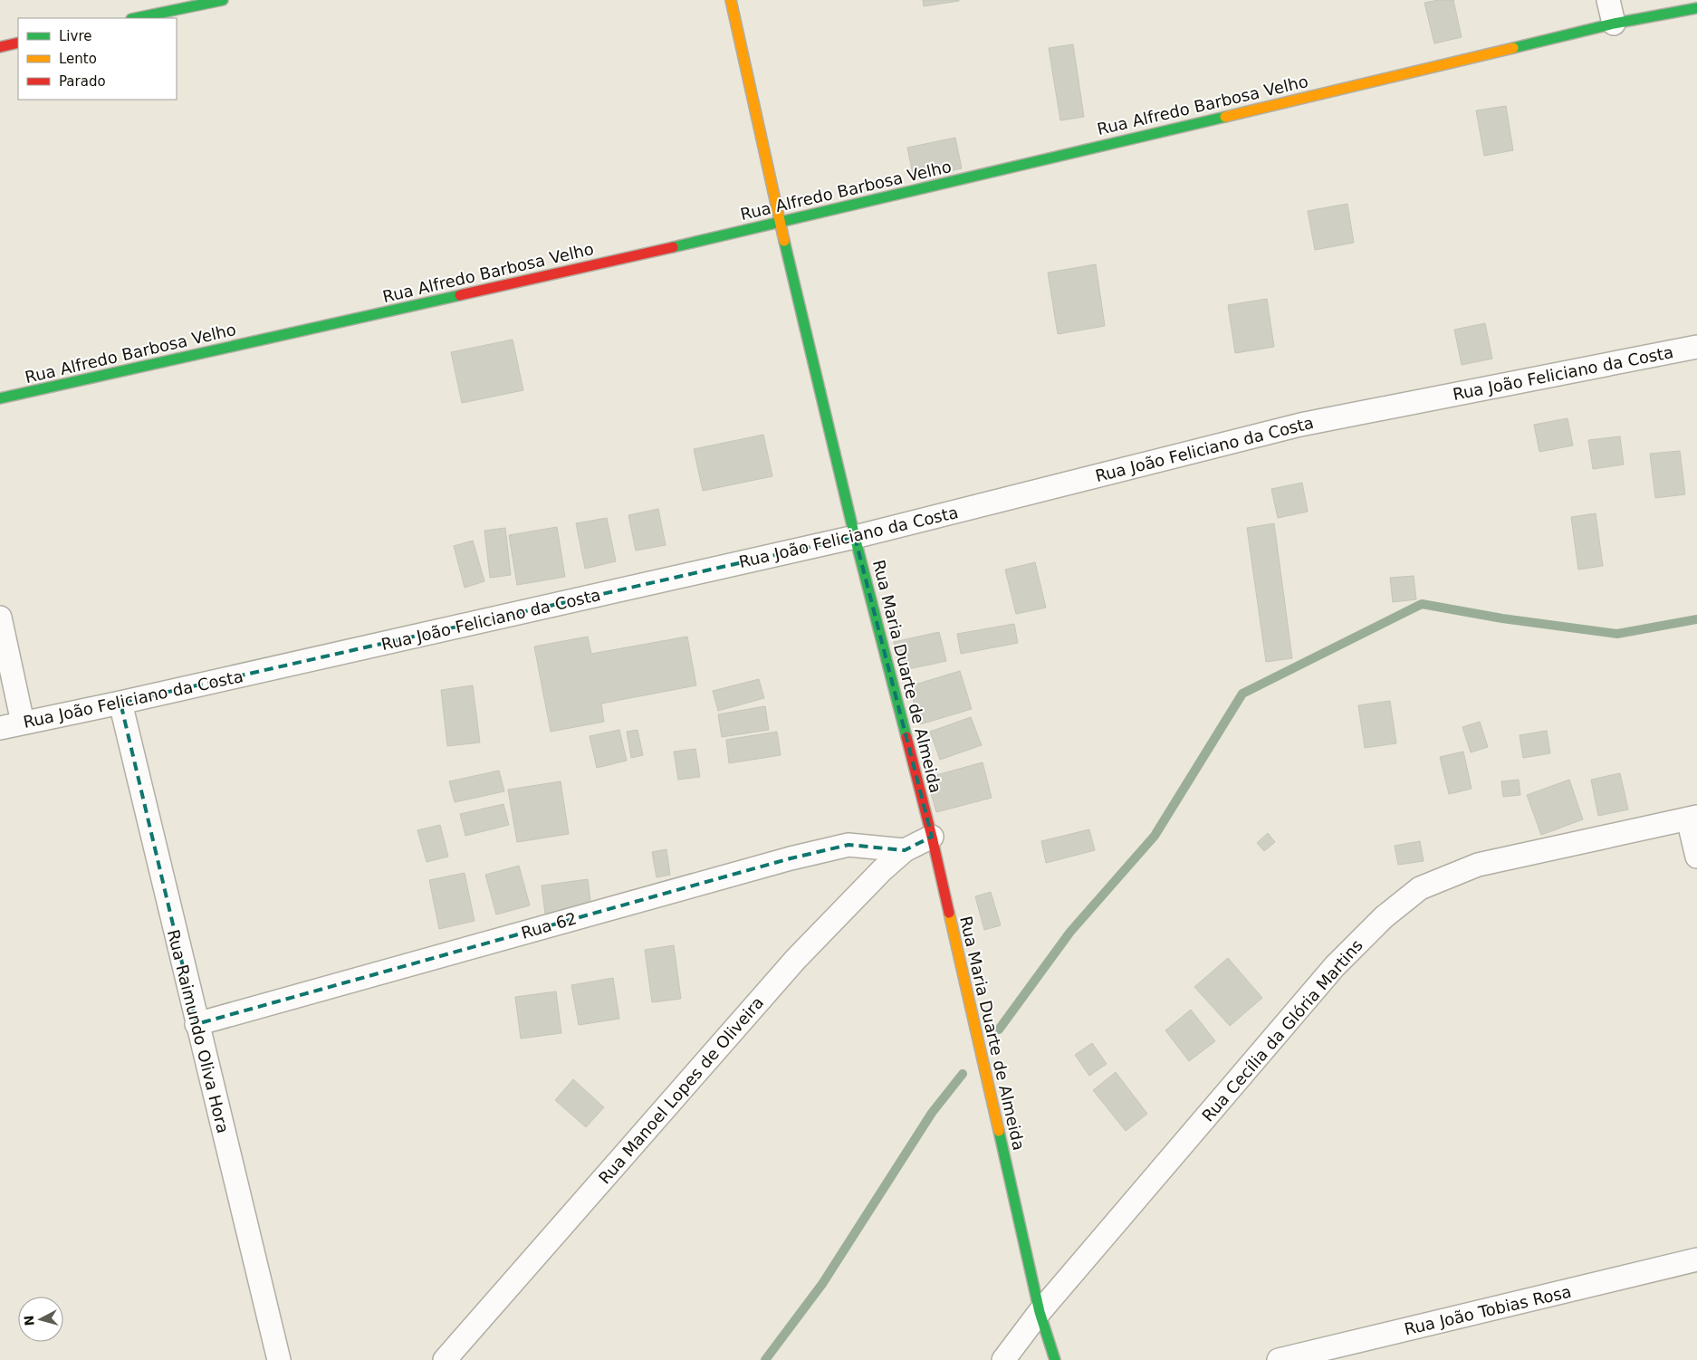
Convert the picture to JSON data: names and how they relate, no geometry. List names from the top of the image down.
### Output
{
  "streets": {
    "street": [
      "Rua Alfredo Barbosa Velho",
      "Rua João Feliciano da Costa",
      "Rua Maria Duarte de Almeida",
      "Rua 62",
      "Rua Cecília da Glória Martins",
      "Rua Raimundo Oliva Hora",
      "Rua Manoel Lopes de Oliveira",
      "Rua João Tobias Rosa"
    ]
  },
  "crossings": [
    ["Rua Alfredo Barbosa Velho", "Rua Maria Duarte de Almeida"],
    ["Rua João Feliciano da Costa", "Rua Maria Duarte de Almeida"],
    ["Rua João Feliciano da Costa", "Rua Raimundo Oliva Hora"],
    ["Rua Maria Duarte de Almeida", "Rua Cecília da Glória Martins"],
    ["Rua Maria Duarte de Almeida", "Rua Manoel Lopes de Oliveira"],
    ["Rua 62", "Rua Raimundo Oliva Hora"],
    ["Rua 62", "Rua Manoel Lopes de Oliveira"]
  ],
  "legend": ["Livre", "Lento", "Parado"],
  "north": "left"
}
